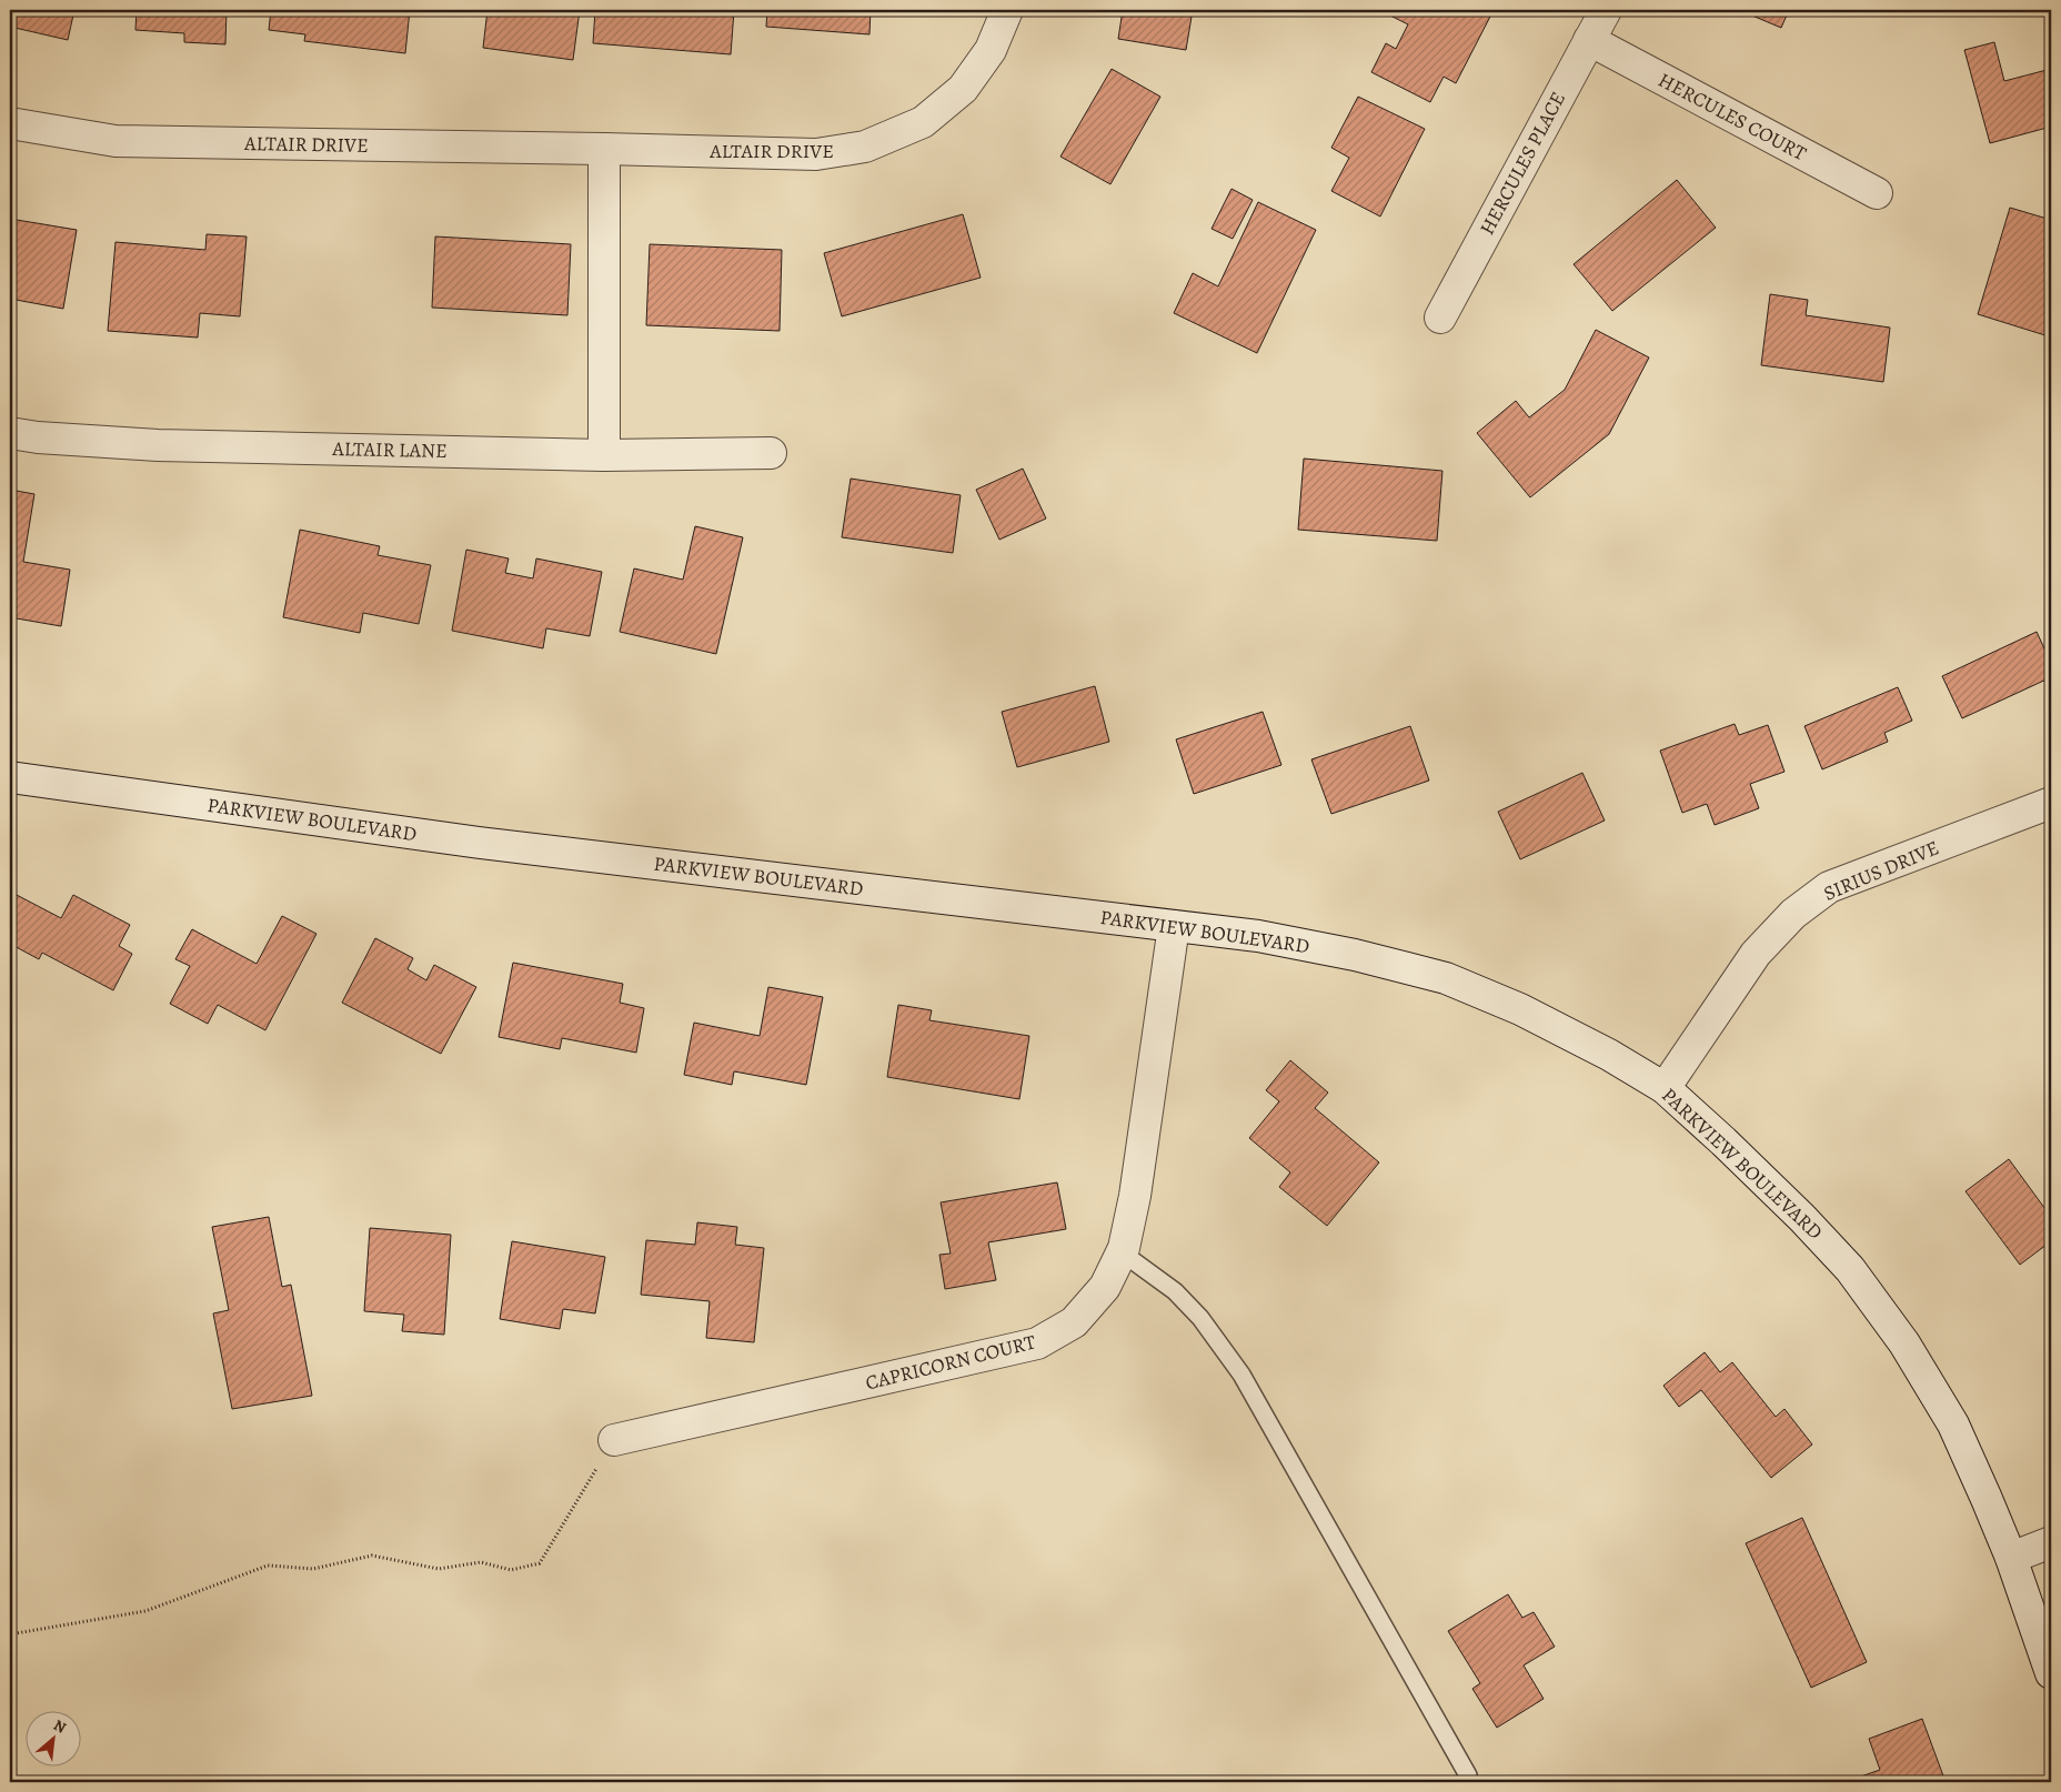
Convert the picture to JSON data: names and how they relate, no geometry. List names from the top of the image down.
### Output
{
  "streets": {
    "street": [
      "HERCULES COURT",
      "ALTAIR DRIVE",
      "HERCULES PLACE",
      "ALTAIR LANE",
      "PARKVIEW BOULEVARD",
      "SIRIUS DRIVE",
      "CAPRICORN COURT"
    ]
  },
  "crossings": [
    ["HERCULES COURT", "HERCULES PLACE"],
    ["PARKVIEW BOULEVARD", "SIRIUS DRIVE"],
    ["PARKVIEW BOULEVARD", "CAPRICORN COURT"]
  ],
  "north": "top right"
}
